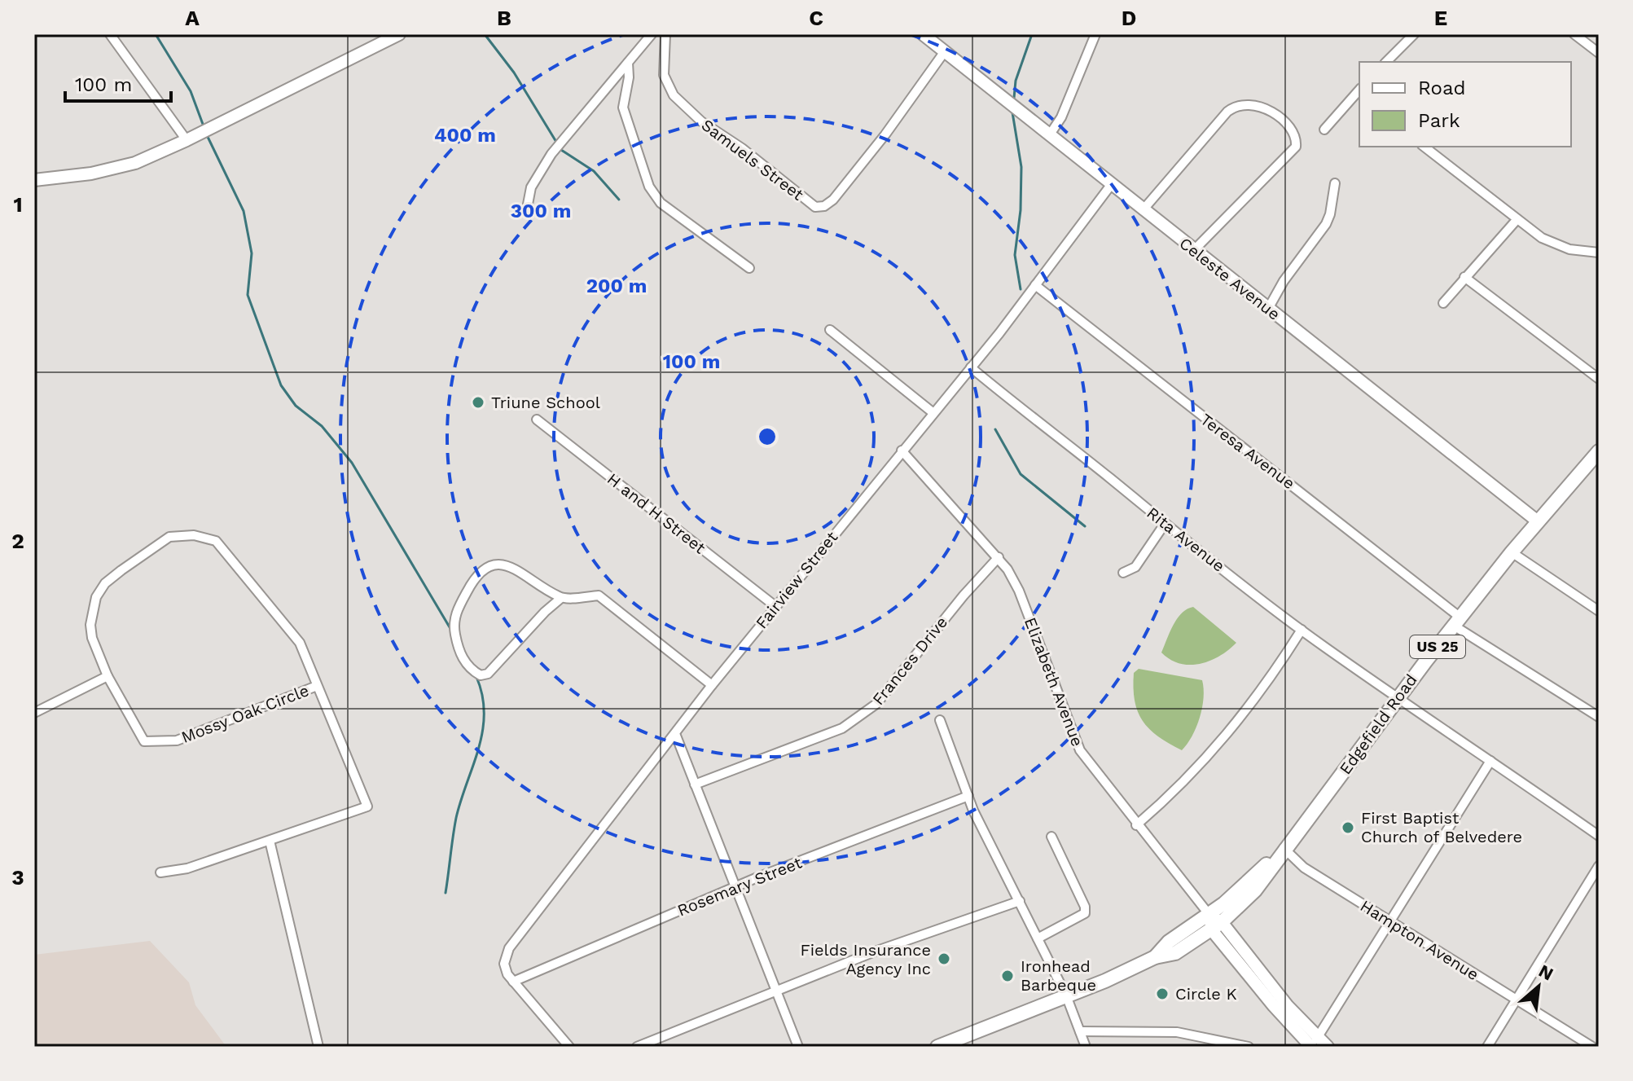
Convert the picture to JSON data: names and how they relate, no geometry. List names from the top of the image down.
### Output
{
  "streets": {
    "main road": ["US 25", "Edgefield Road"],
    "street": [
      "Samuels Street",
      "Celeste Avenue",
      "Teresa Avenue",
      "H and H Street",
      "Rita Avenue",
      "Fairview Street",
      "Frances Drive",
      "Elizabeth Avenue",
      "Mossy Oak Circle",
      "Rosemary Street",
      "Hampton Avenue"
    ]
  },
  "crossings": [
    ["Samuels Street", "Celeste Avenue"],
    ["Celeste Avenue", "Fairview Street"],
    ["Celeste Avenue", "Edgefield Road"],
    ["Teresa Avenue", "Fairview Street"],
    ["Teresa Avenue", "Edgefield Road"],
    ["H and H Street", "Fairview Street"],
    ["Rita Avenue", "Fairview Street"],
    ["Rita Avenue", "Edgefield Road"],
    ["Fairview Street", "Elizabeth Avenue"],
    ["Fairview Street", "Rosemary Street"],
    ["Frances Drive", "Elizabeth Avenue"],
    ["Elizabeth Avenue", "Edgefield Road"],
    ["Edgefield Road", "Hampton Avenue"]
  ],
  "places": [
    "Triune School",
    "First Baptist Church of Belvedere",
    "Fields Insurance Agency Inc",
    "Ironhead Barbeque",
    "Circle K"
  ],
  "legend": ["Road", "Park"],
  "scale_bar": "100 m",
  "north": "top right",
  "grid": {
    "columns": [
      "A",
      "B",
      "C",
      "D",
      "E"
    ],
    "rows": ["1", "2", "3"]
  },
  "rings": [
    "400 m",
    "300 m",
    "200 m",
    "100 m"
  ]
}
